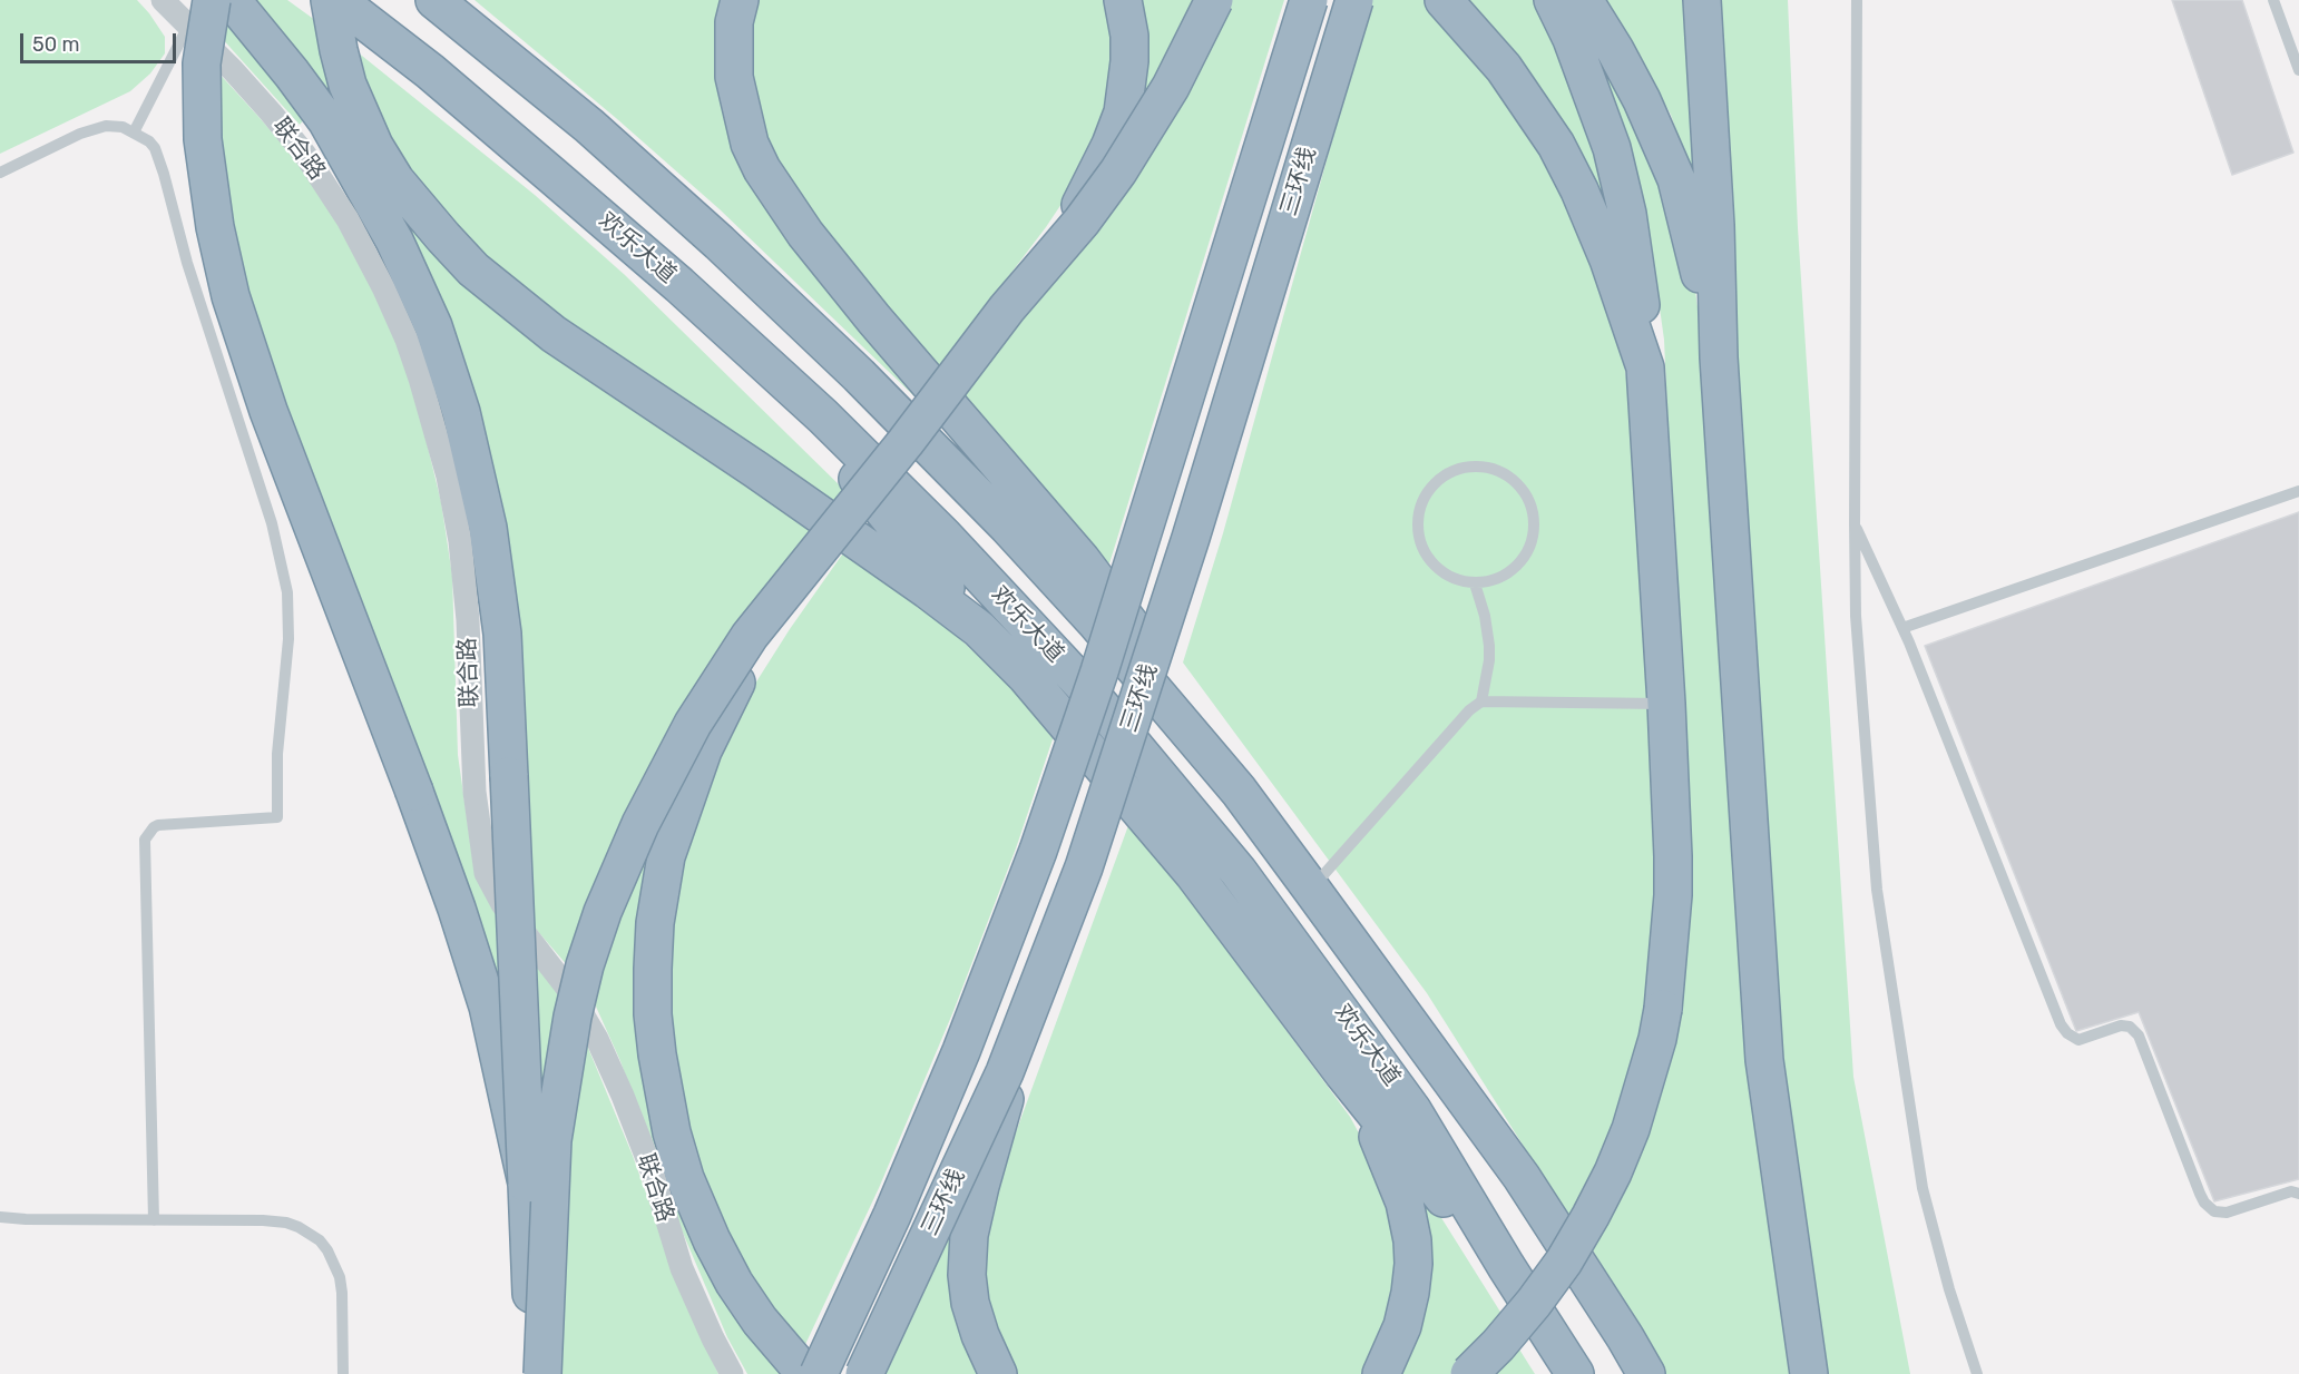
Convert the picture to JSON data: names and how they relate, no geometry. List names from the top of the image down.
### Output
{
  "streets": {
    "highway": ["三环线", "欢乐大道"],
    "street": ["联合路"]
  },
  "scale_bar": "50 m"
}
